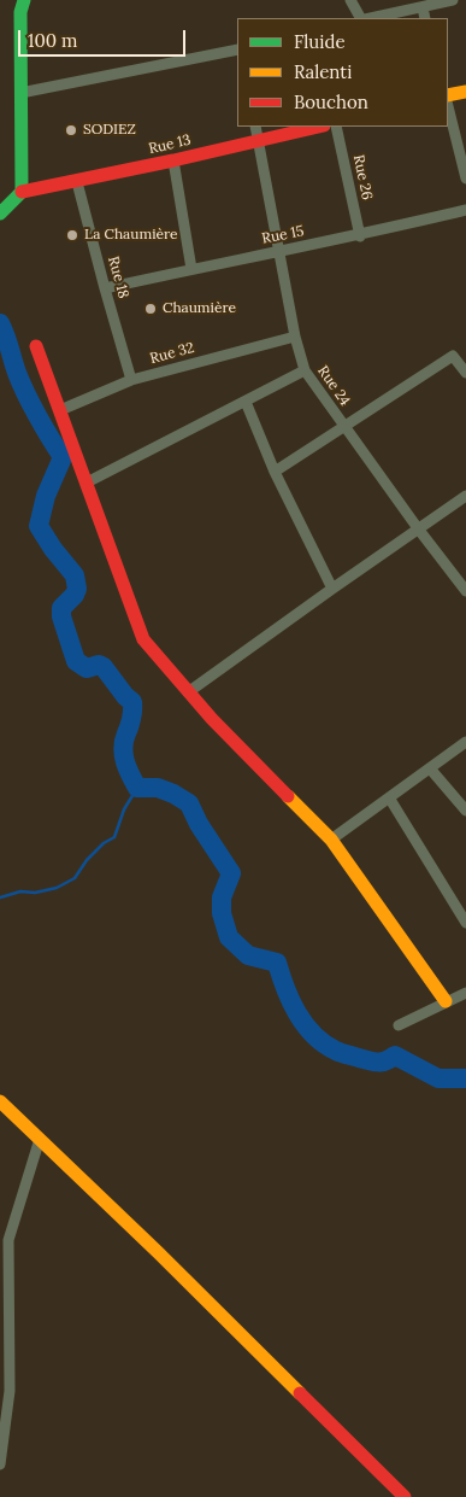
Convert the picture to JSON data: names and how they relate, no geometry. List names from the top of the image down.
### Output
{
  "streets": {
    "street": [
      "Rue 13",
      "Rue 26",
      "Rue 15",
      "Rue 18",
      "Rue 32",
      "Rue 24"
    ]
  },
  "crossings": [
    ["Rue 13", "Rue 18"],
    ["Rue 13", "Rue 24"],
    ["Rue 26", "Rue 15"],
    ["Rue 15", "Rue 18"],
    ["Rue 15", "Rue 24"],
    ["Rue 18", "Rue 32"],
    ["Rue 32", "Rue 24"]
  ],
  "places": ["SODIEZ", "La Chaumière", "Chaumière"],
  "legend": ["Fluide", "Ralenti", "Bouchon"],
  "scale_bar": "100 m"
}
